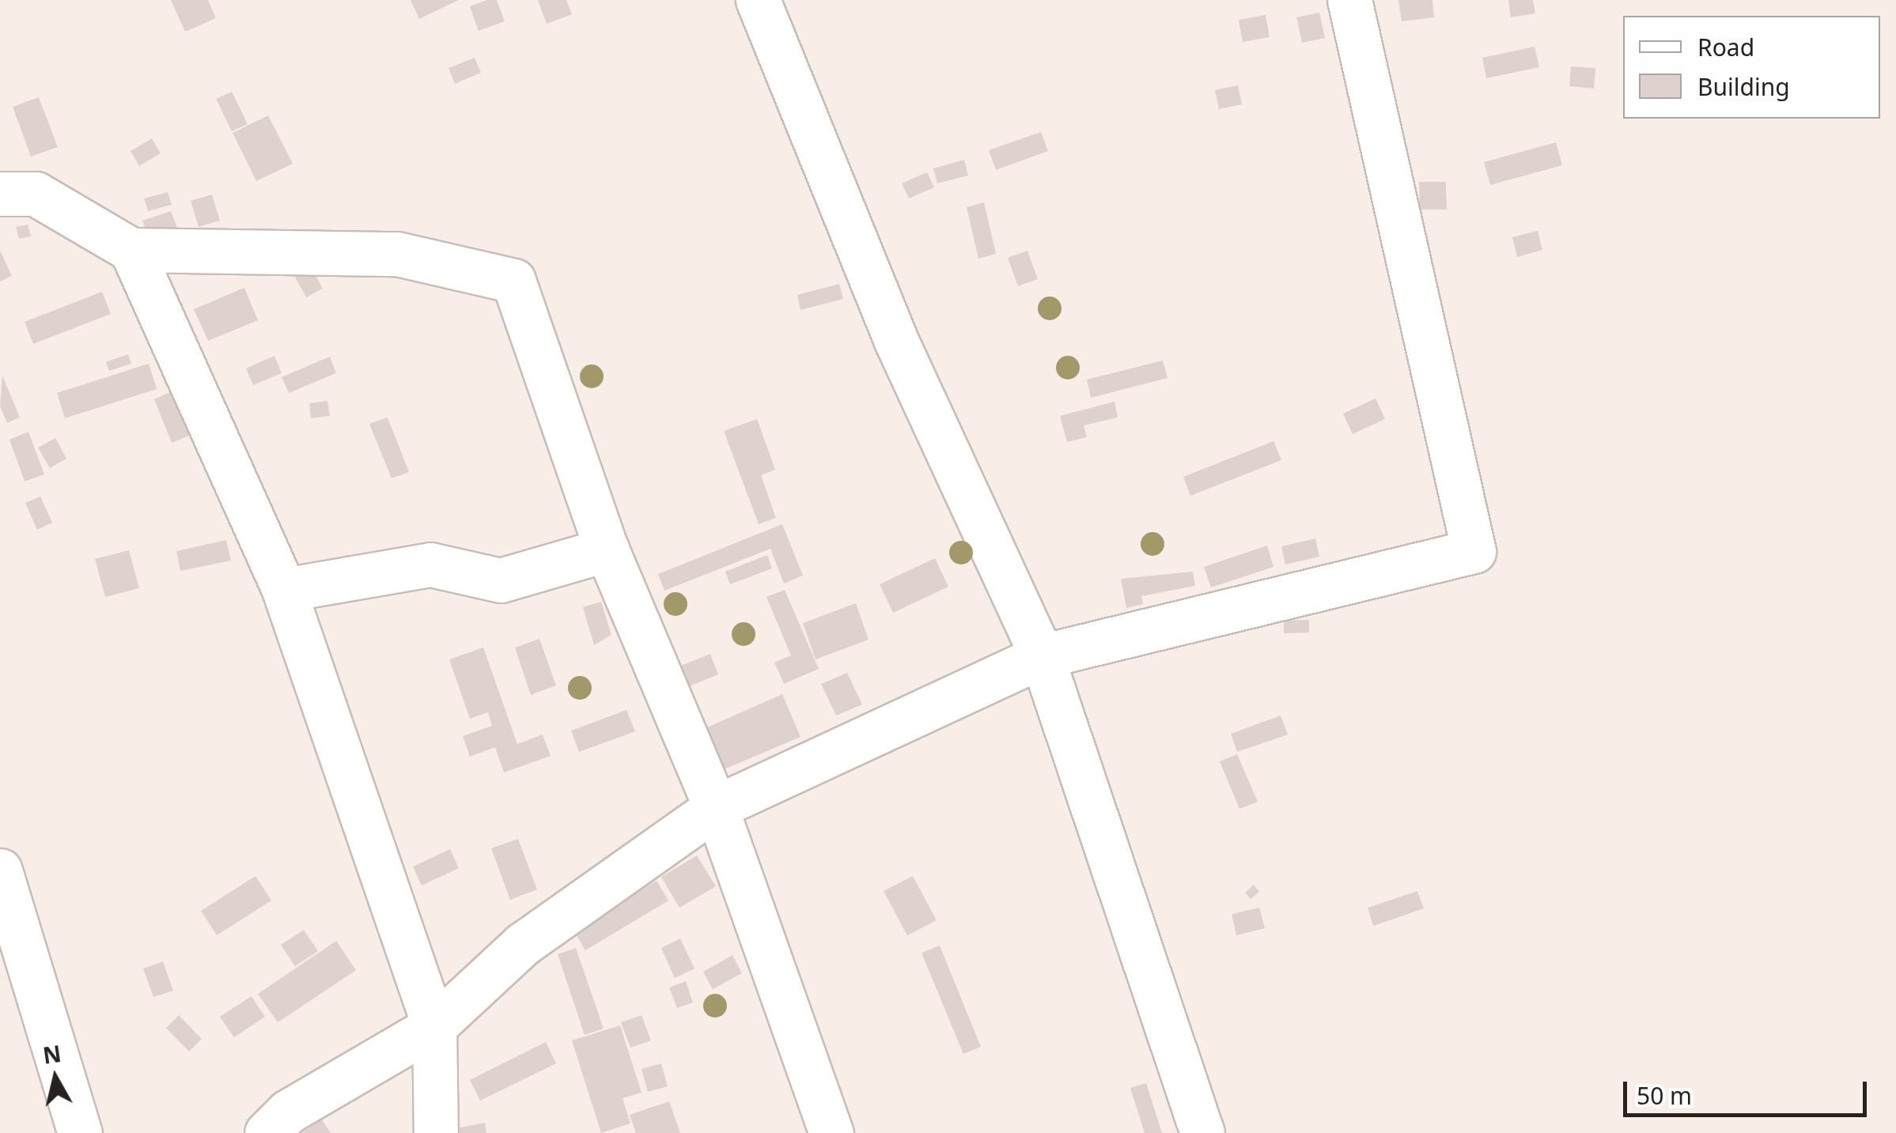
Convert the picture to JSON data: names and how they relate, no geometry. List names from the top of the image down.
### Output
{
  "legend": ["Road", "Building"],
  "scale_bar": "50 m",
  "north": "top"
}
